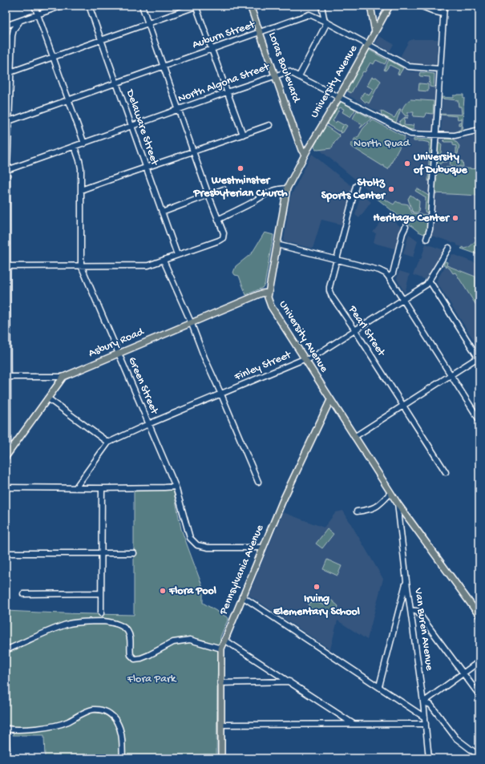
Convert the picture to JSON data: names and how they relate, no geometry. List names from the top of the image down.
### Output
{
  "streets": {
    "main road": [
      "Loras Boulevard",
      "University Avenue",
      "Asbury Road",
      "Pennsylvania Avenue"
    ],
    "street": [
      "Auburn Street",
      "North Algona Street",
      "Delaware Street",
      "Pearl Street",
      "Finley Street",
      "Green Street",
      "Van Buren Avenue"
    ]
  },
  "crossings": [
    ["Auburn Street", "Loras Boulevard"],
    ["Auburn Street", "University Avenue"],
    ["Auburn Street", "Delaware Street"],
    ["Loras Boulevard", "University Avenue"],
    ["Loras Boulevard", "North Algona Street"],
    ["University Avenue", "North Algona Street"],
    ["University Avenue", "Asbury Road"],
    ["University Avenue", "Finley Street"],
    ["University Avenue", "Pennsylvania Avenue"],
    ["University Avenue", "Van Buren Avenue"],
    ["North Algona Street", "Delaware Street"],
    ["North Algona Street", "Green Street"],
    ["Pearl Street", "Finley Street"],
    ["Asbury Road", "Green Street"],
    ["Finley Street", "Green Street"],
    ["Green Street", "Pennsylvania Avenue"]
  ],
  "parks": ["North Quad", "Flora Park"],
  "places": [
    "University of Dubuque",
    "Westminster Presbyterian Church",
    "Stoltz Sports Center",
    "Heritage Center",
    "Irving Elementary School",
    "Flora Pool"
  ]
}
